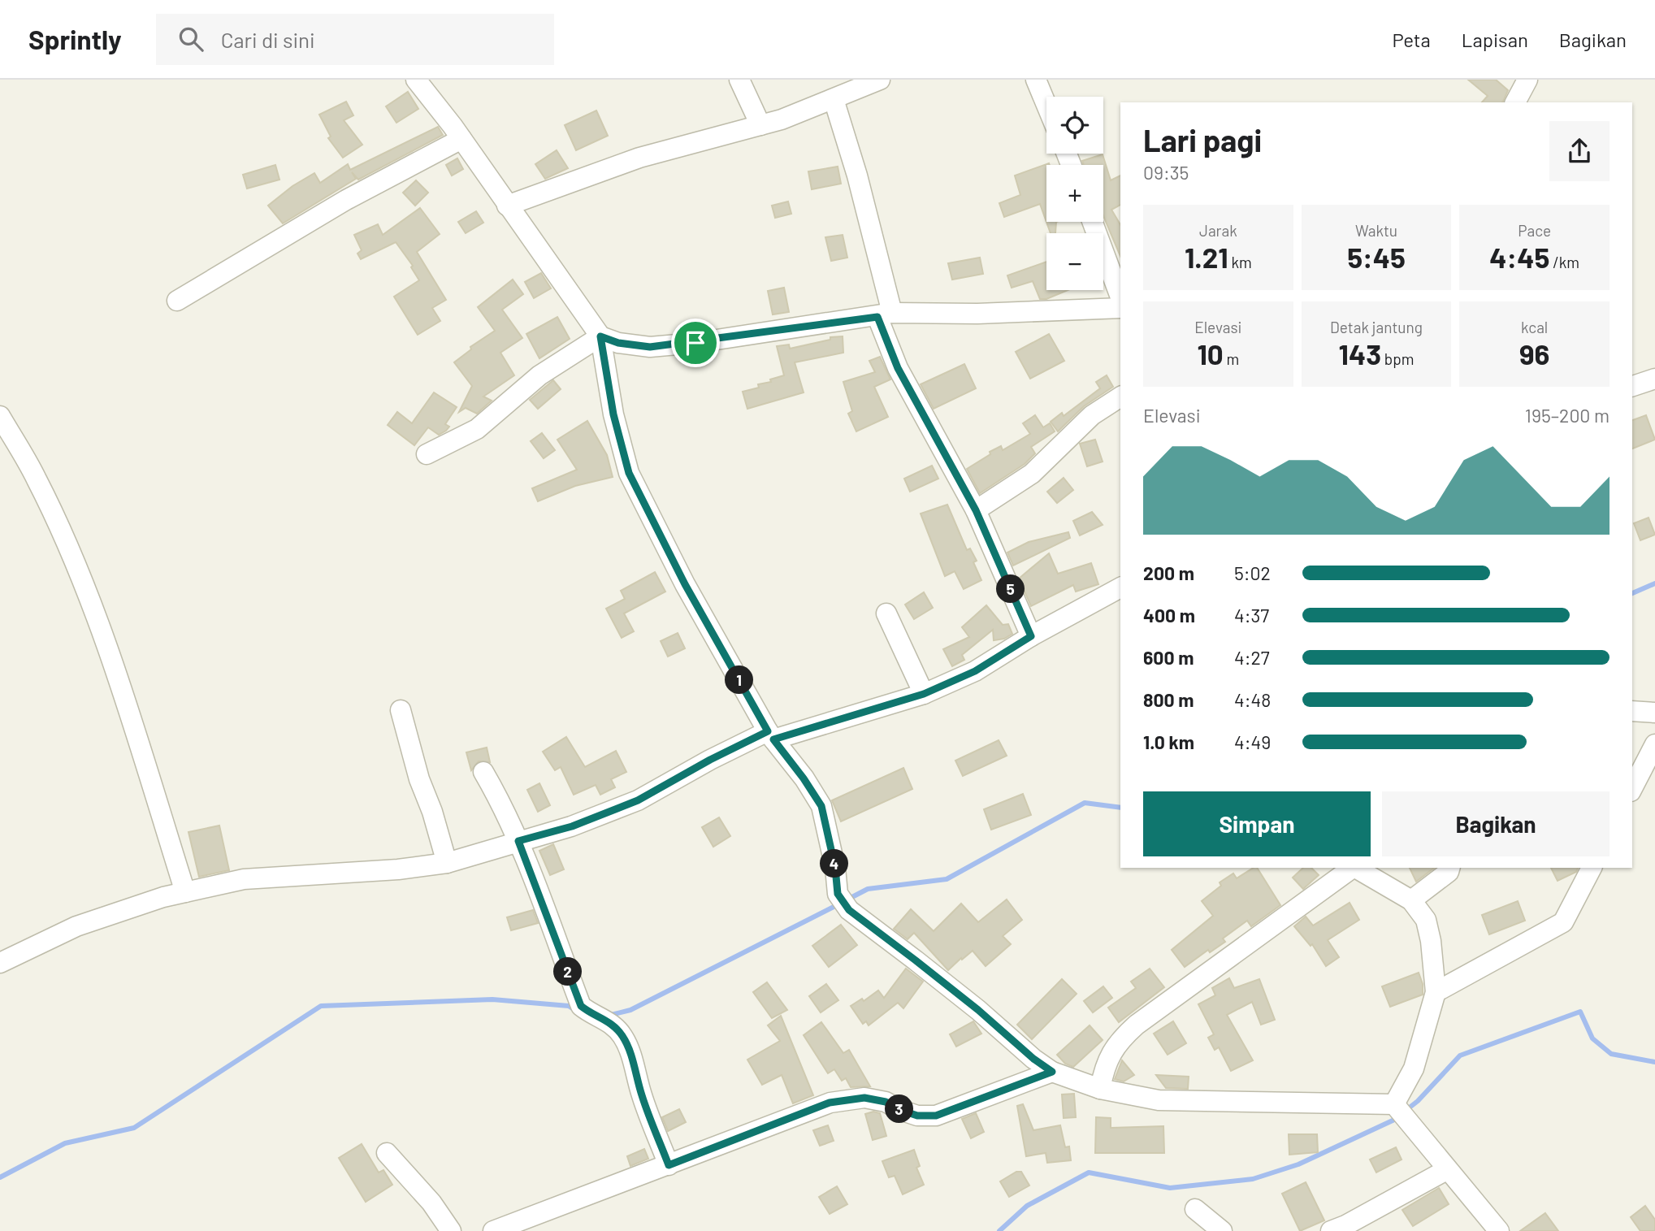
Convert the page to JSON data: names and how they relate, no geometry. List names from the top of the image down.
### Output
{
  "page": {
    "header": "Sprintly",
    "search": "Cari di sini",
    "nav": ["Peta", "Lapisan", "Bagikan"],
    "map_buttons": ["+", "−"],
    "heading": ["Lari pagi", "09:35"],
    "stats": [
      ["Jarak", "1.21 km"],
      ["Waktu", "5:45"],
      ["Pace", "4:45 /km"],
      ["Elevasi", "10 m"],
      ["Detak jantung", "143 bpm"],
      ["kcal", "96"]
    ],
    "chart": ["Elevasi", "195–200 m"],
    "list": [
      {
        "name": "200 m",
        "note": "5:02"
      },
      {
        "name": "400 m",
        "note": "4:37"
      },
      {
        "name": "600 m",
        "note": "4:27"
      },
      {
        "name": "800 m",
        "note": "4:48"
      },
      {
        "name": "1.0 km",
        "note": "4:49"
      }
    ],
    "pins": [
      "5",
      "1",
      "4",
      "2",
      "3"
    ],
    "buttons": ["Simpan", "Bagikan"]
  }
}
